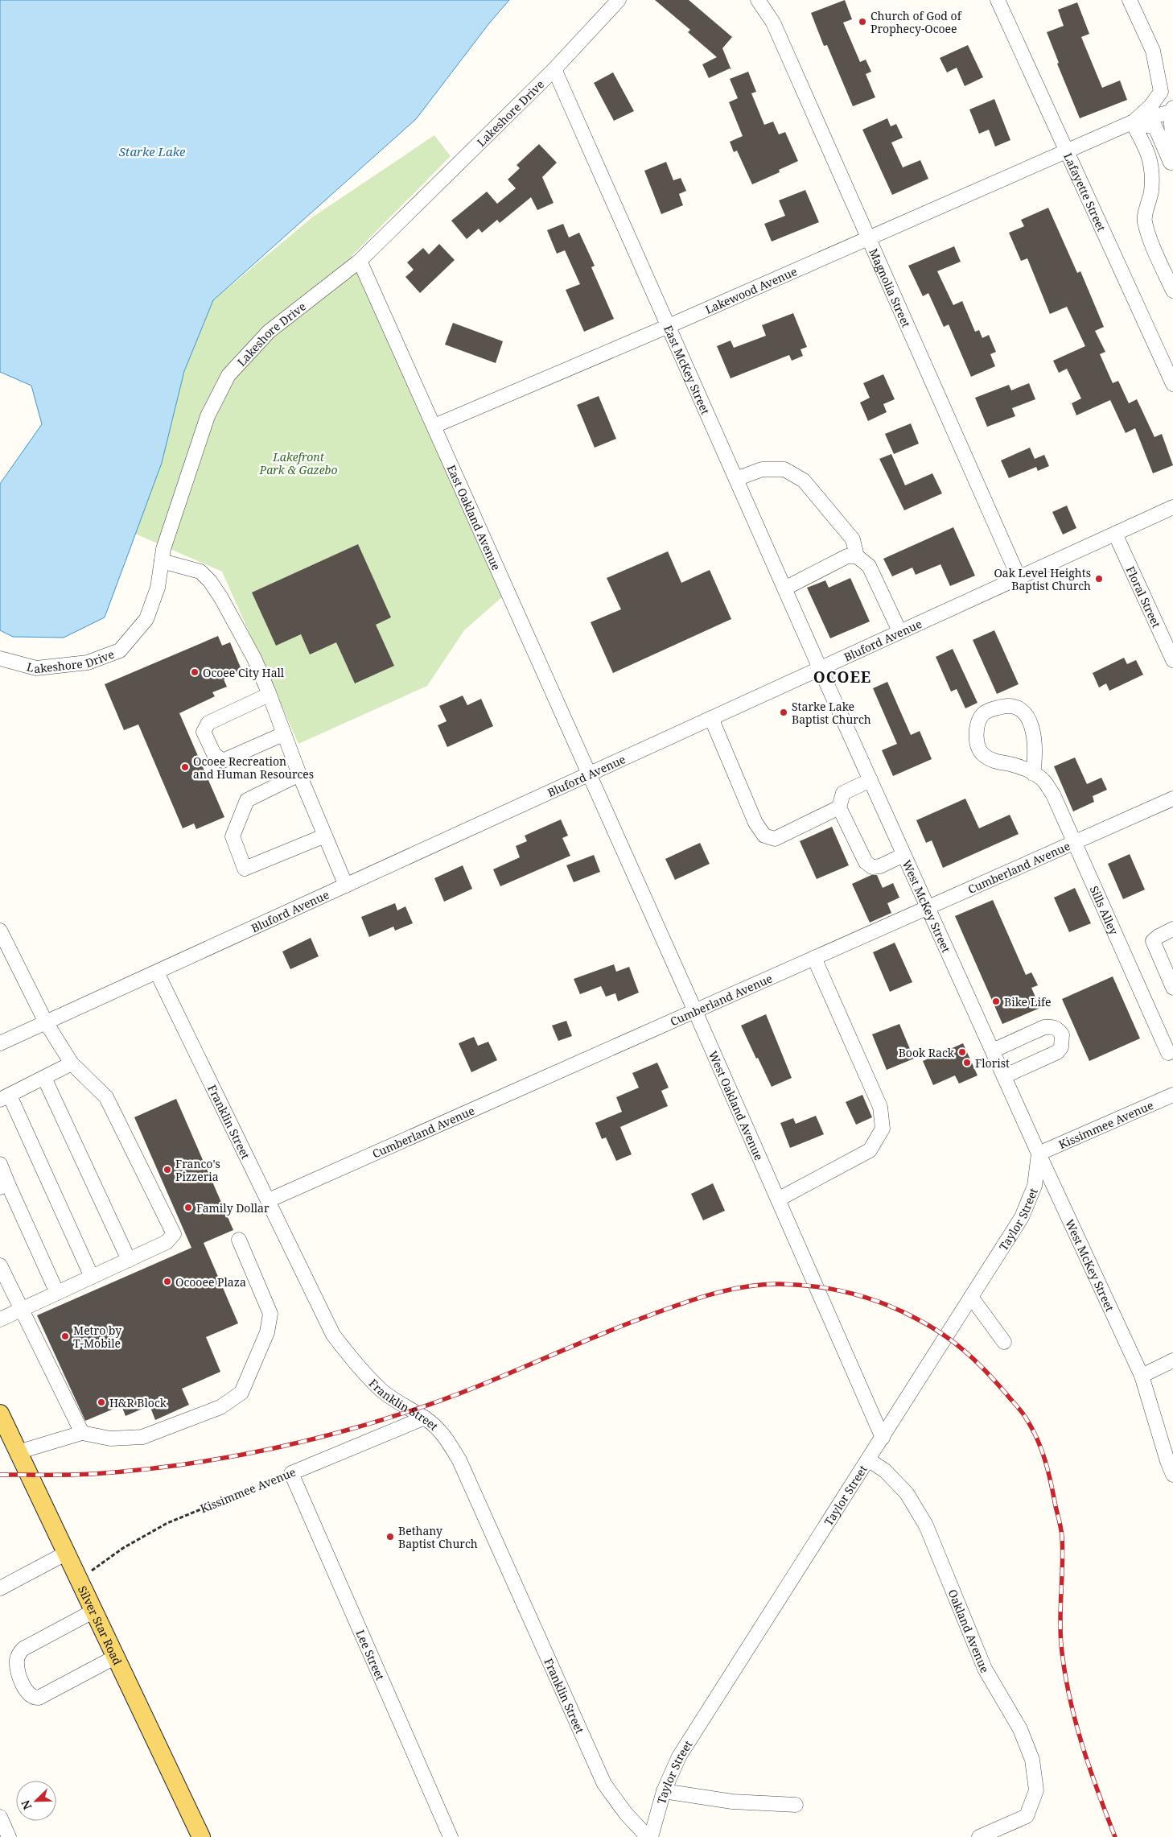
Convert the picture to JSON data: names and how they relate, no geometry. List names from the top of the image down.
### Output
{
  "streets": {
    "main road": ["Silver Star Road"],
    "street": [
      "Lakeshore Drive",
      "Lafayette Street",
      "Magnolia Street",
      "Lakewood Avenue",
      "East McKey Street",
      "East Oakland Avenue",
      "Floral Street",
      "Bluford Avenue",
      "Cumberland Avenue",
      "West McKey Street",
      "Sills Alley",
      "West Oakland Avenue",
      "Franklin Street",
      "Kissimmee Avenue",
      "Taylor Street",
      "Oakland Avenue",
      "Lee Street"
    ]
  },
  "crossings": [
    ["Lakeshore Drive", "East McKey Street"],
    ["Lakeshore Drive", "East Oakland Avenue"],
    ["Lafayette Street", "Lakewood Avenue"],
    ["Magnolia Street", "Lakewood Avenue"],
    ["Magnolia Street", "Bluford Avenue"],
    ["Lakewood Avenue", "East McKey Street"],
    ["Lakewood Avenue", "East Oakland Avenue"],
    ["East McKey Street", "Bluford Avenue"],
    ["East McKey Street", "West McKey Street"],
    ["East Oakland Avenue", "Bluford Avenue"],
    ["East Oakland Avenue", "West Oakland Avenue"],
    ["Floral Street", "Bluford Avenue"],
    ["Bluford Avenue", "West McKey Street"],
    ["Bluford Avenue", "West Oakland Avenue"],
    ["Bluford Avenue", "Franklin Street"],
    ["Cumberland Avenue", "West McKey Street"],
    ["Cumberland Avenue", "Sills Alley"],
    ["Cumberland Avenue", "West Oakland Avenue"],
    ["Cumberland Avenue", "Franklin Street"],
    ["West McKey Street", "Kissimmee Avenue"],
    ["West McKey Street", "Taylor Street"],
    ["West Oakland Avenue", "Taylor Street"],
    ["Franklin Street", "Kissimmee Avenue"],
    ["Kissimmee Avenue", "Taylor Street"],
    ["Kissimmee Avenue", "Silver Star Road"],
    ["Kissimmee Avenue", "Lee Street"],
    ["Taylor Street", "Oakland Avenue"]
  ],
  "districts": ["OCOEE"],
  "water": ["Starke Lake"],
  "parks": ["Lakefront Park & Gazebo"],
  "places": [
    "Church of God of Prophecy-Ocoee",
    "Oak Level Heights Baptist Church",
    "Ocoee City Hall",
    "Starke Lake Baptist Church",
    "Ocoee Recreation and Human Resources",
    "Bike Life",
    "Book Rack",
    "Florist",
    "Franco's Pizzeria",
    "Family Dollar",
    "Ocooee Plaza",
    "Metro by T-Mobile",
    "H&R Block",
    "Bethany Baptist Church"
  ],
  "north": "bottom left"
}
